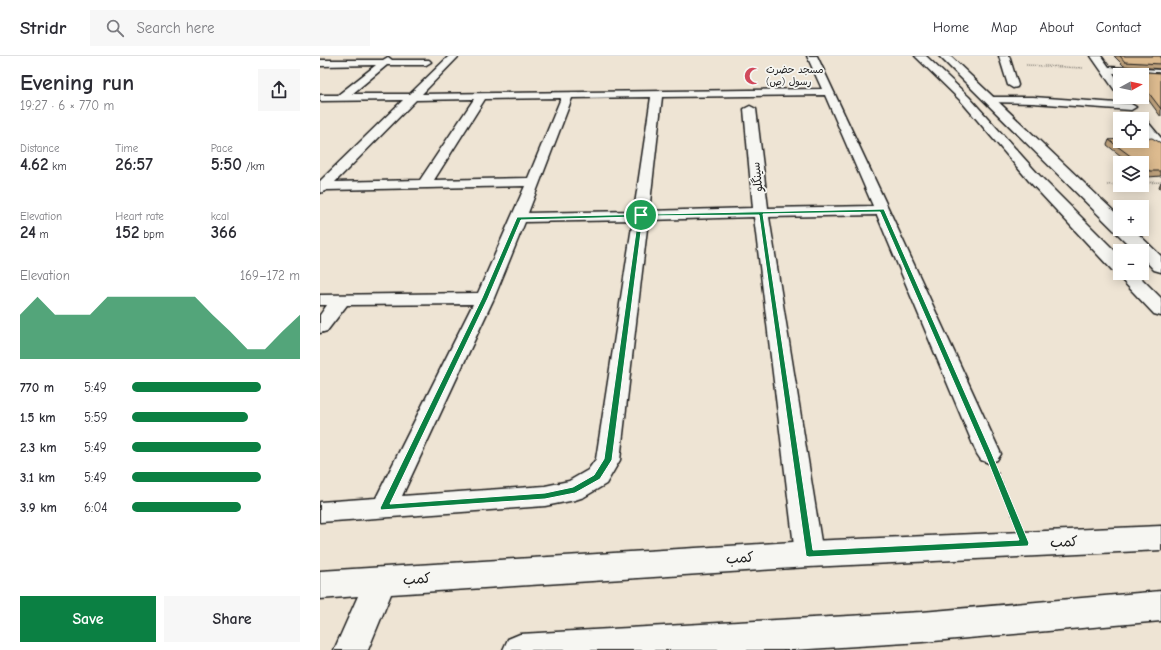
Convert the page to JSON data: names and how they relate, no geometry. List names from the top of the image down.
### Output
{
  "streets": {
    "street": ["سینگلو", "کمب"]
  },
  "crossings": [
    ["سینگلو", "کمب"]
  ],
  "places": {
    "mosque": ["مسجد حضرت رسول (ص)"]
  },
  "north": "right",
  "page": {
    "header": "Stridr",
    "search": "Search here",
    "nav": [
      "Home",
      "Map",
      "About",
      "Contact"
    ],
    "heading": ["Evening run", "19:27 · 6 × 770 m"],
    "map_buttons": ["+", "−"],
    "stats": [
      ["Distance", "4.62 km"],
      ["Time", "26:57"],
      ["Pace", "5:50 /km"],
      ["Elevation", "24 m"],
      ["Heart rate", "152 bpm"],
      ["kcal", "366"]
    ],
    "chart": ["Elevation", "169–172 m"],
    "list": [
      {
        "name": "770 m",
        "note": "5:49"
      },
      {
        "name": "1.5 km",
        "note": "5:59"
      },
      {
        "name": "2.3 km",
        "note": "5:49"
      },
      {
        "name": "3.1 km",
        "note": "5:49"
      },
      {
        "name": "3.9 km",
        "note": "6:04"
      }
    ],
    "buttons": ["Save", "Share"]
  }
}
